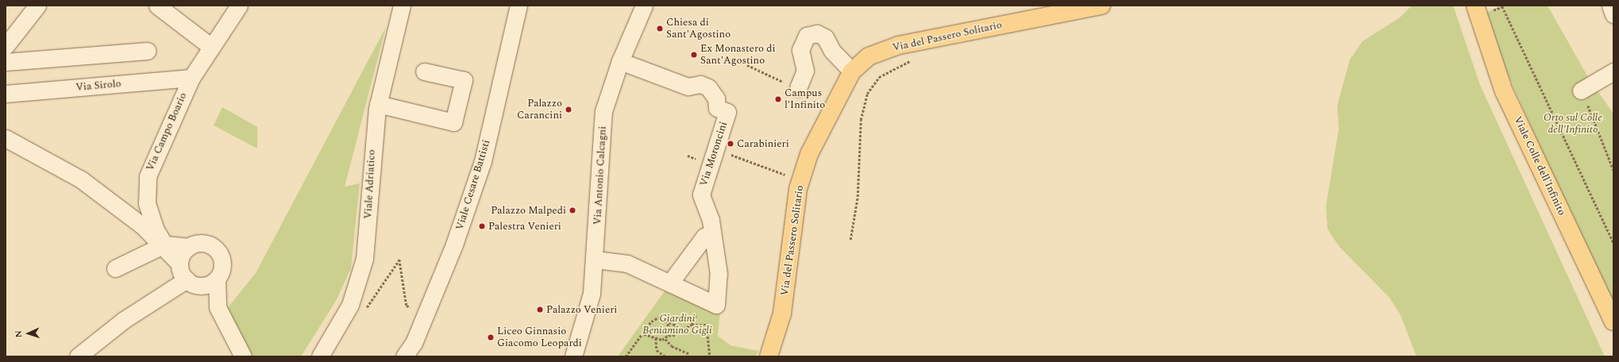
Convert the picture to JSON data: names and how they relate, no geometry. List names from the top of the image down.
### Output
{
  "streets": {
    "main road": ["Via del Passero Solitario", "Viale Colle dell'Infinito"],
    "street": [
      "Via Sirolo",
      "Via Campo Boario",
      "Via Moroncini",
      "Via Antonio Calcagni",
      "Viale Adriatico",
      "Viale Cesare Battisti"
    ]
  },
  "crossings": [
    ["Via Sirolo", "Via Campo Boario"],
    ["Via Moroncini", "Via Antonio Calcagni"]
  ],
  "parks": ["Orto sul Colle dell'Infinito", "Giardini Beniamino Gigli"],
  "places": [
    "Chiesa di Sant'Agostino",
    "Ex Monastero di Sant'Agostino",
    "Campus l'Infinito",
    "Palazzo Carancini",
    "Carabinieri",
    "Palazzo Malpedi",
    "Palestra Venieri",
    "Palazzo Venieri",
    "Liceo Ginnasio Giacomo Leopardi"
  ],
  "north": "left"
}
